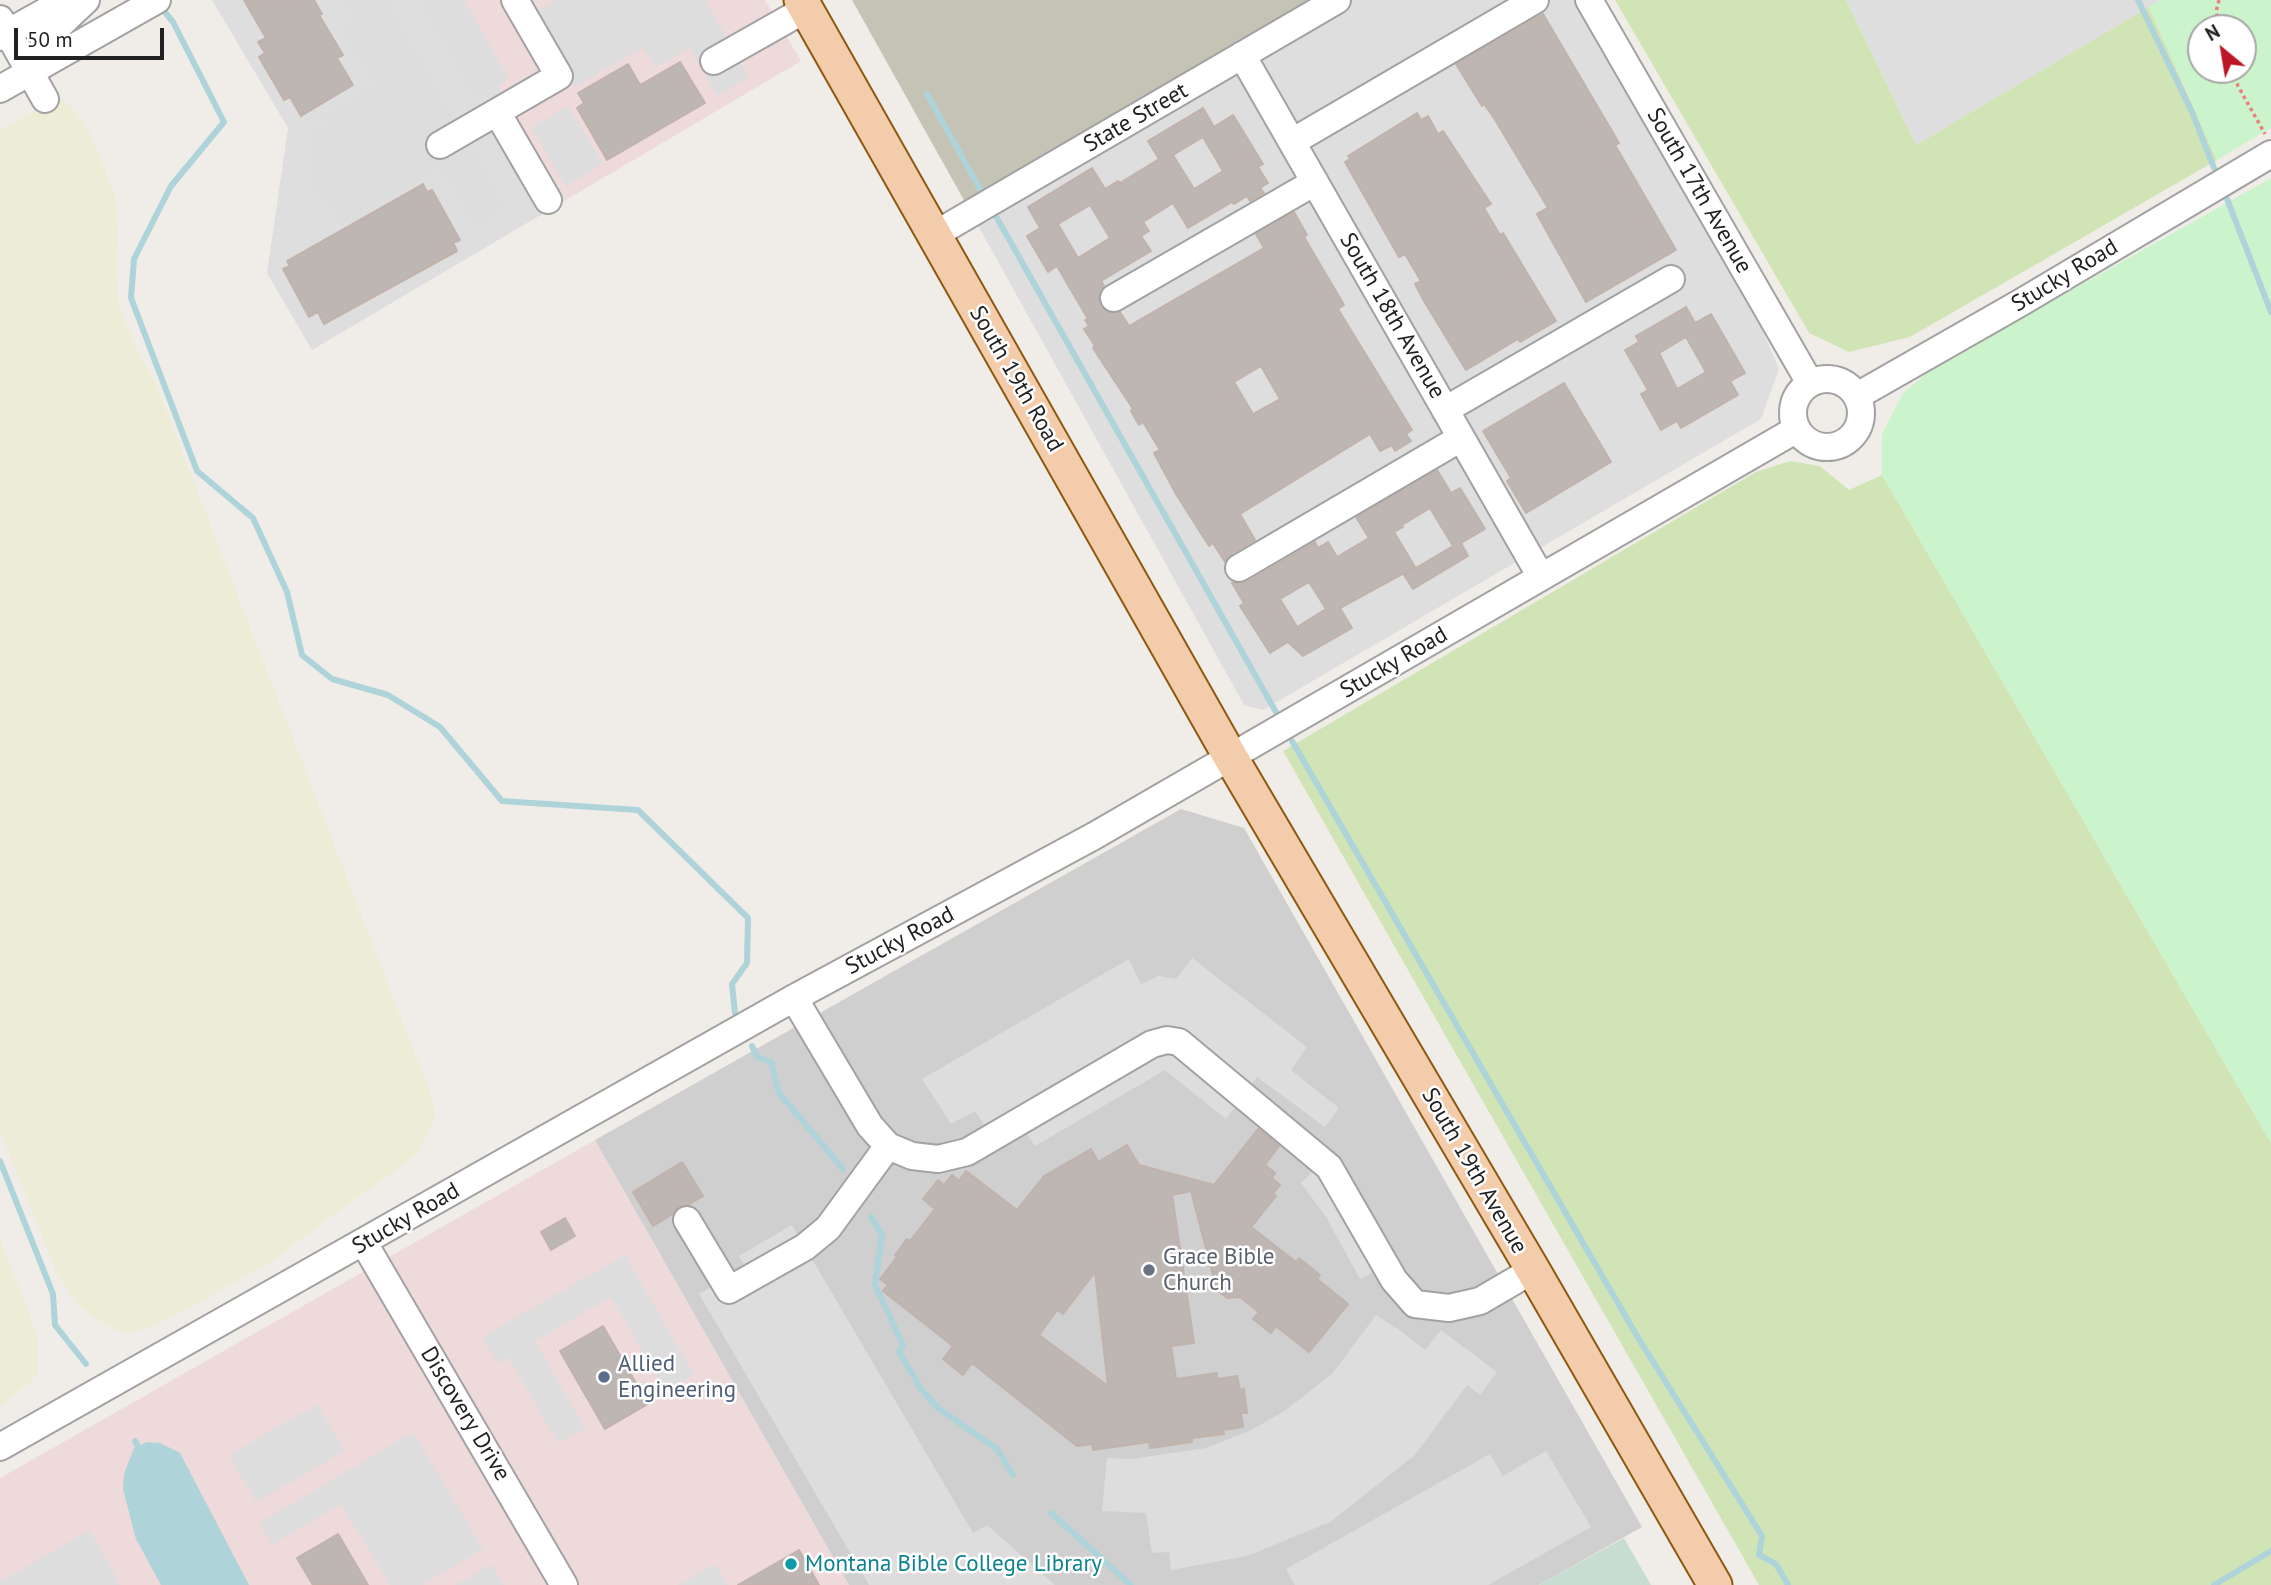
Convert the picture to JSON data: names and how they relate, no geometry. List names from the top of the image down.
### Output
{
  "streets": {
    "main road": ["South 19th Road", "South 19th Avenue"],
    "street": [
      "State Street",
      "South 17th Avenue",
      "Stucky Road",
      "South 18th Avenue",
      "Discovery Drive"
    ]
  },
  "crossings": [
    ["State Street", "South 18th Avenue"],
    ["State Street", "South 19th Road"],
    ["South 17th Avenue", "Stucky Road"],
    ["Stucky Road", "South 18th Avenue"],
    ["Stucky Road", "South 19th Road"],
    ["Stucky Road", "South 19th Avenue"],
    ["Stucky Road", "Discovery Drive"],
    ["South 19th Road", "South 19th Avenue"]
  ],
  "places": ["Grace Bible Church", "Allied Engineering", "Montana Bible College Library"],
  "scale_bar": "50 m",
  "north": "top left"
}
